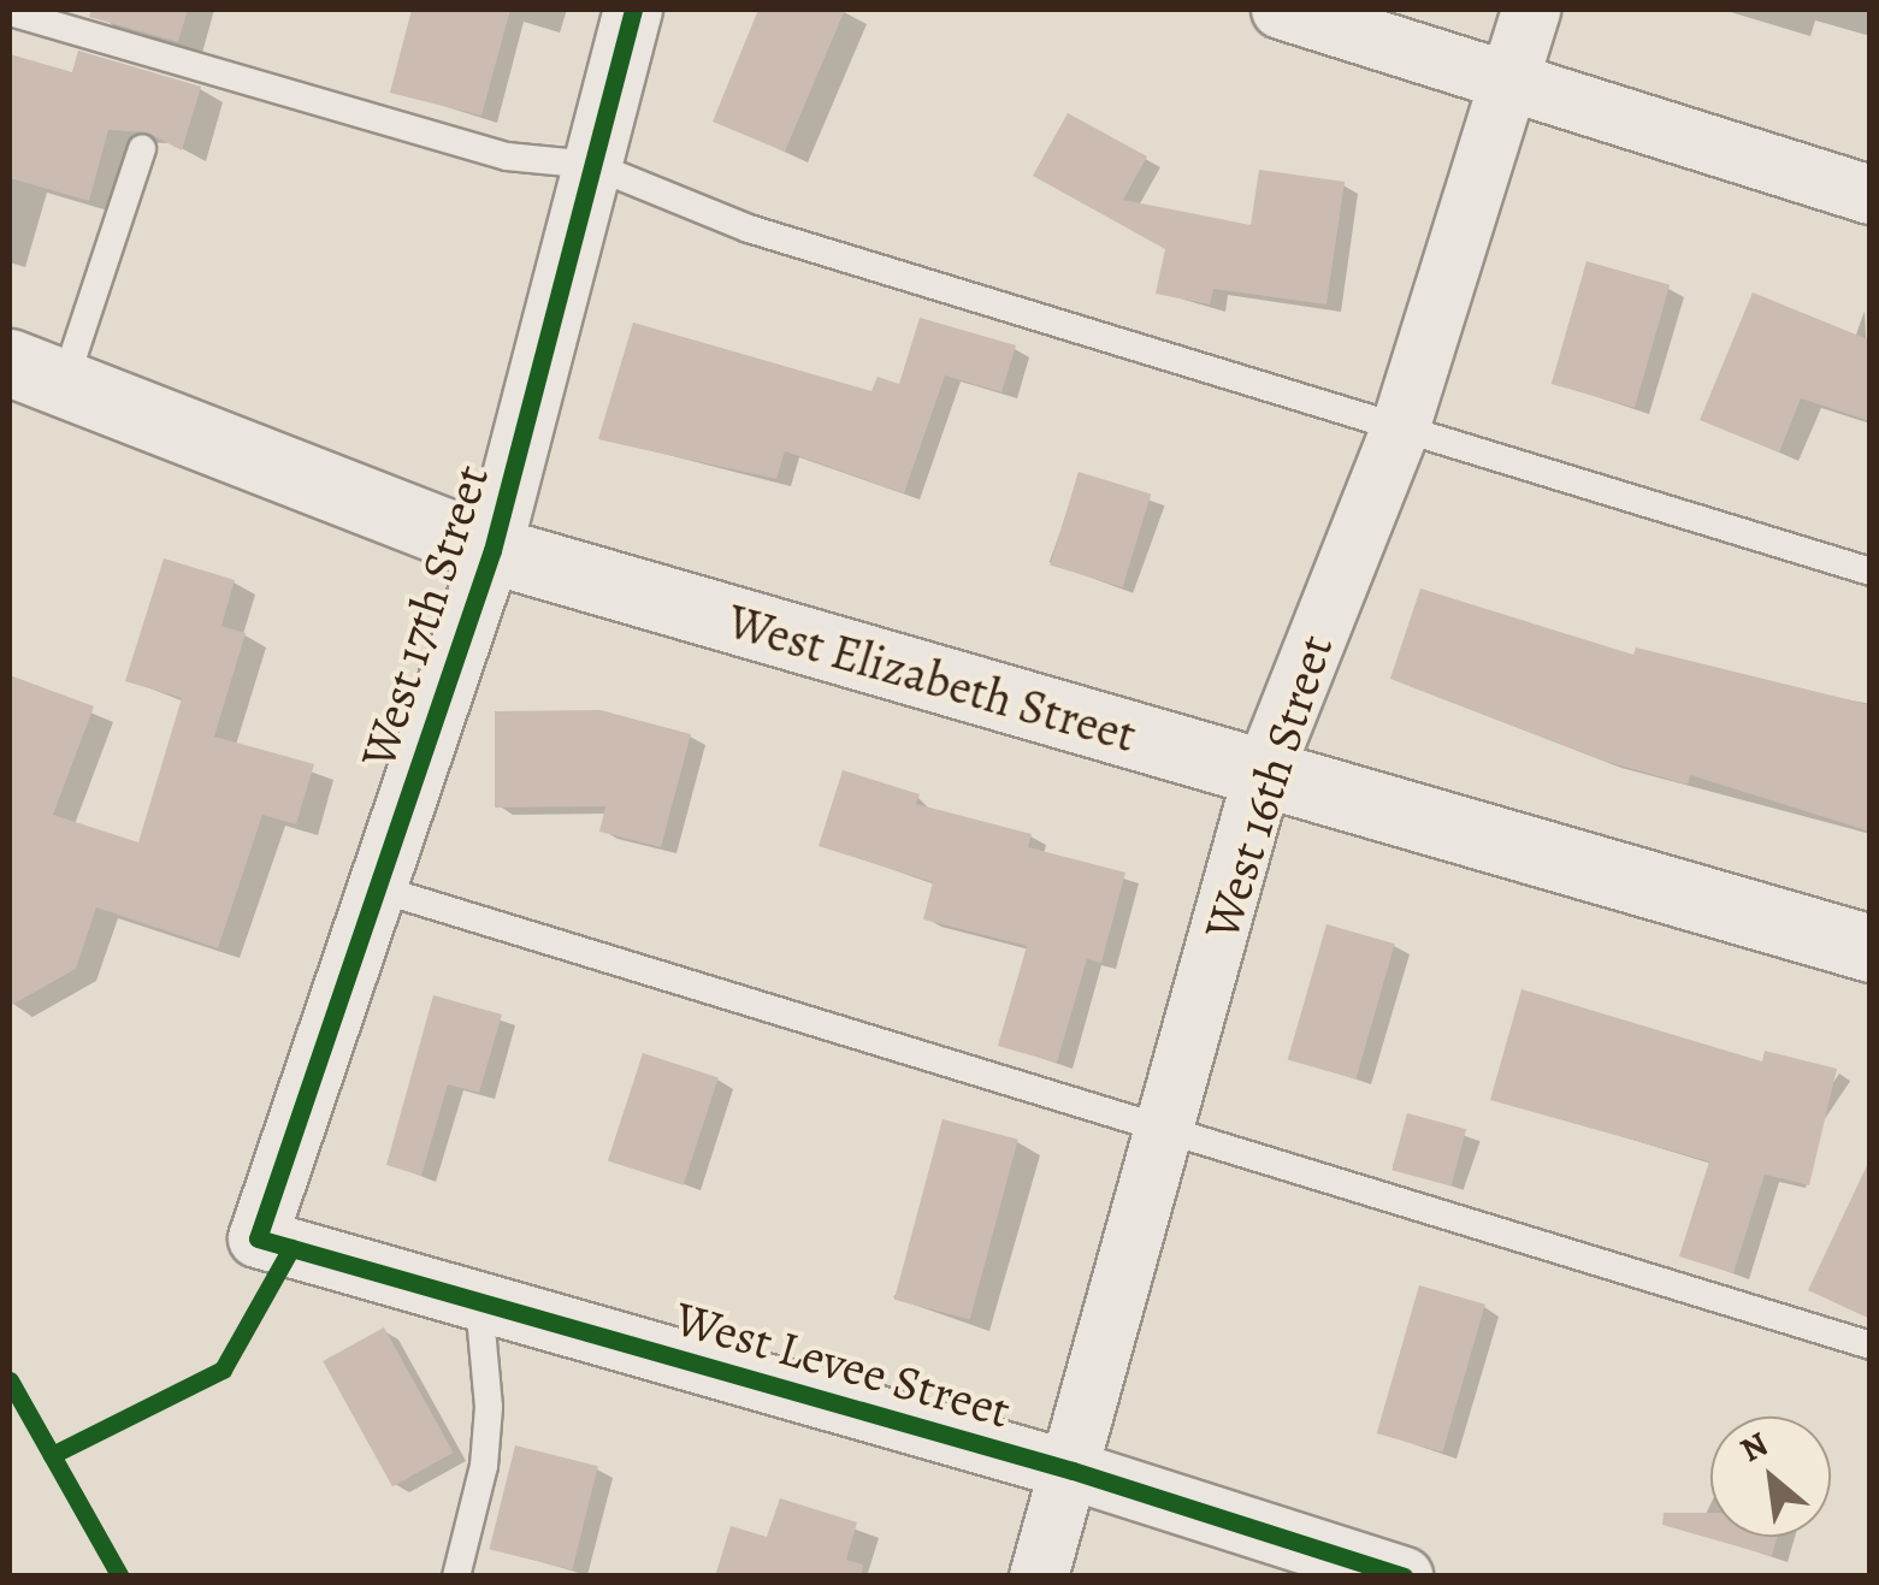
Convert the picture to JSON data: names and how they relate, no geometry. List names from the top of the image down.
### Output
{
  "streets": {
    "street": [
      "West 17th Street",
      "West Elizabeth Street",
      "West 16th Street",
      "West Levee Street"
    ]
  },
  "crossings": [
    ["West 17th Street", "West Elizabeth Street"],
    ["West 17th Street", "West Levee Street"],
    ["West Elizabeth Street", "West 16th Street"],
    ["West 16th Street", "West Levee Street"]
  ],
  "north": "top left"
}
